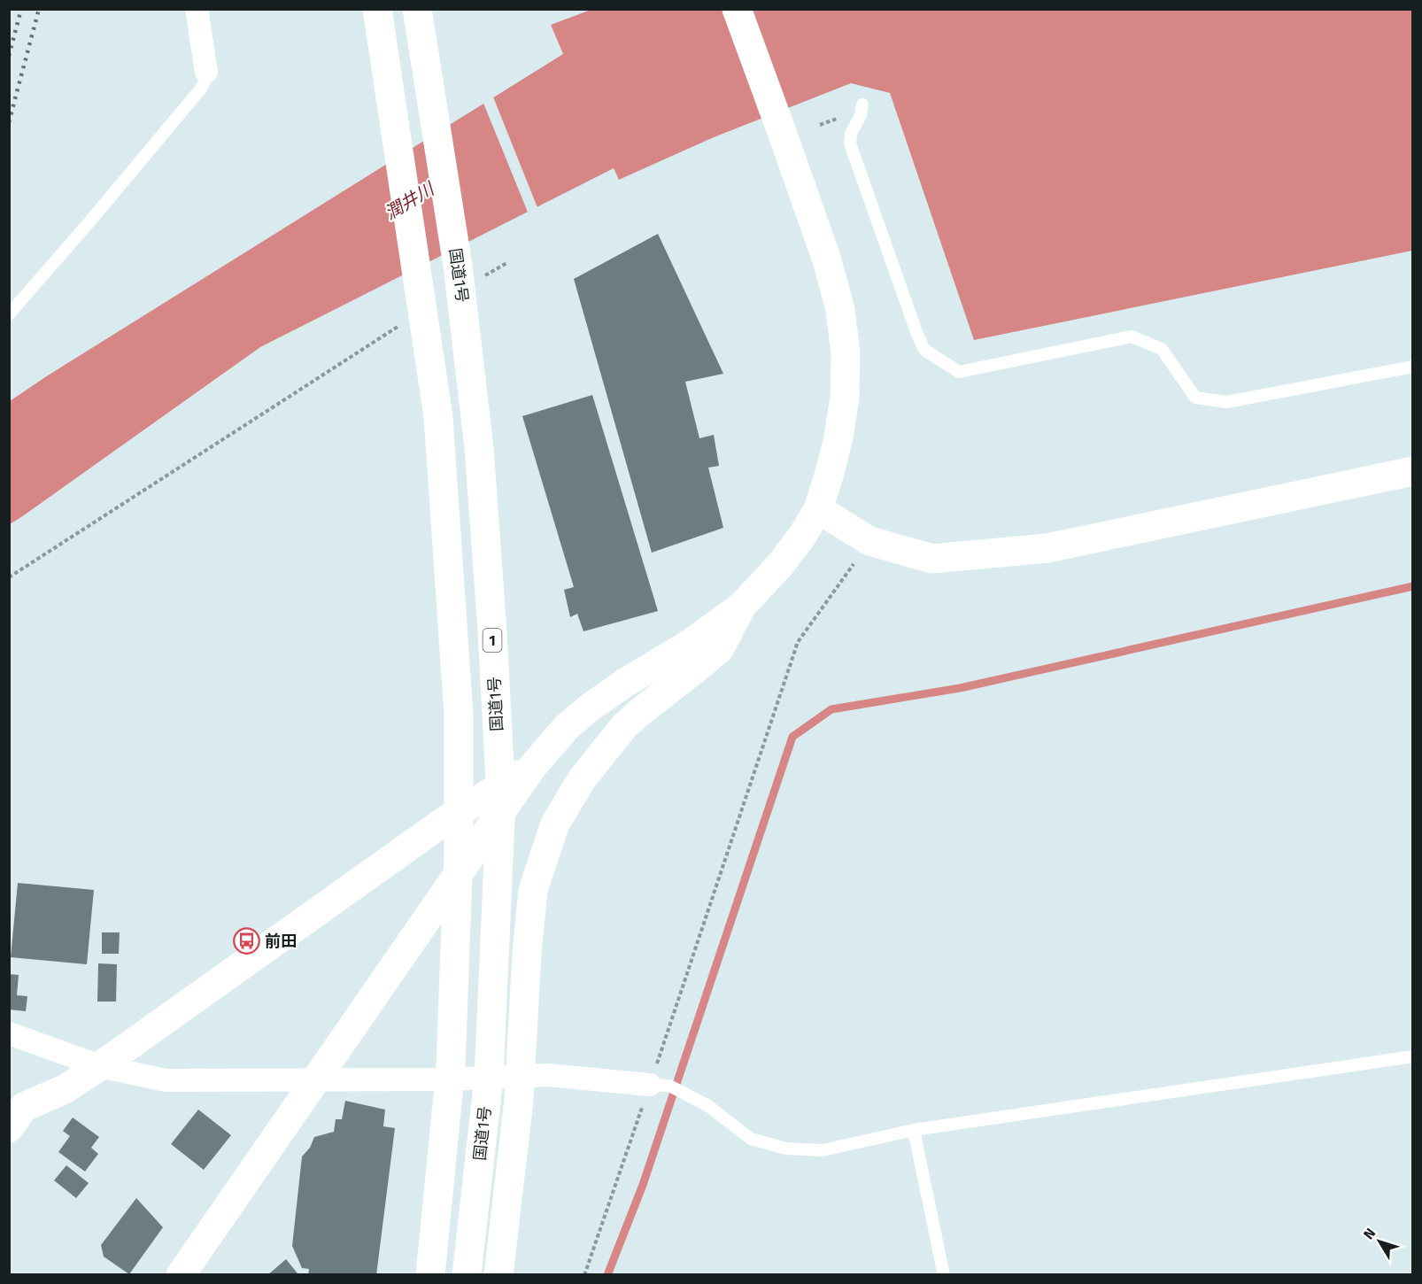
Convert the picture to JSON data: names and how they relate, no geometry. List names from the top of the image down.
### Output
{
  "streets": {
    "main road": ["国道1号", "1"]
  },
  "water": ["潤井川"],
  "places": {
    "bus stop": ["前田"]
  },
  "north": "top left"
}
